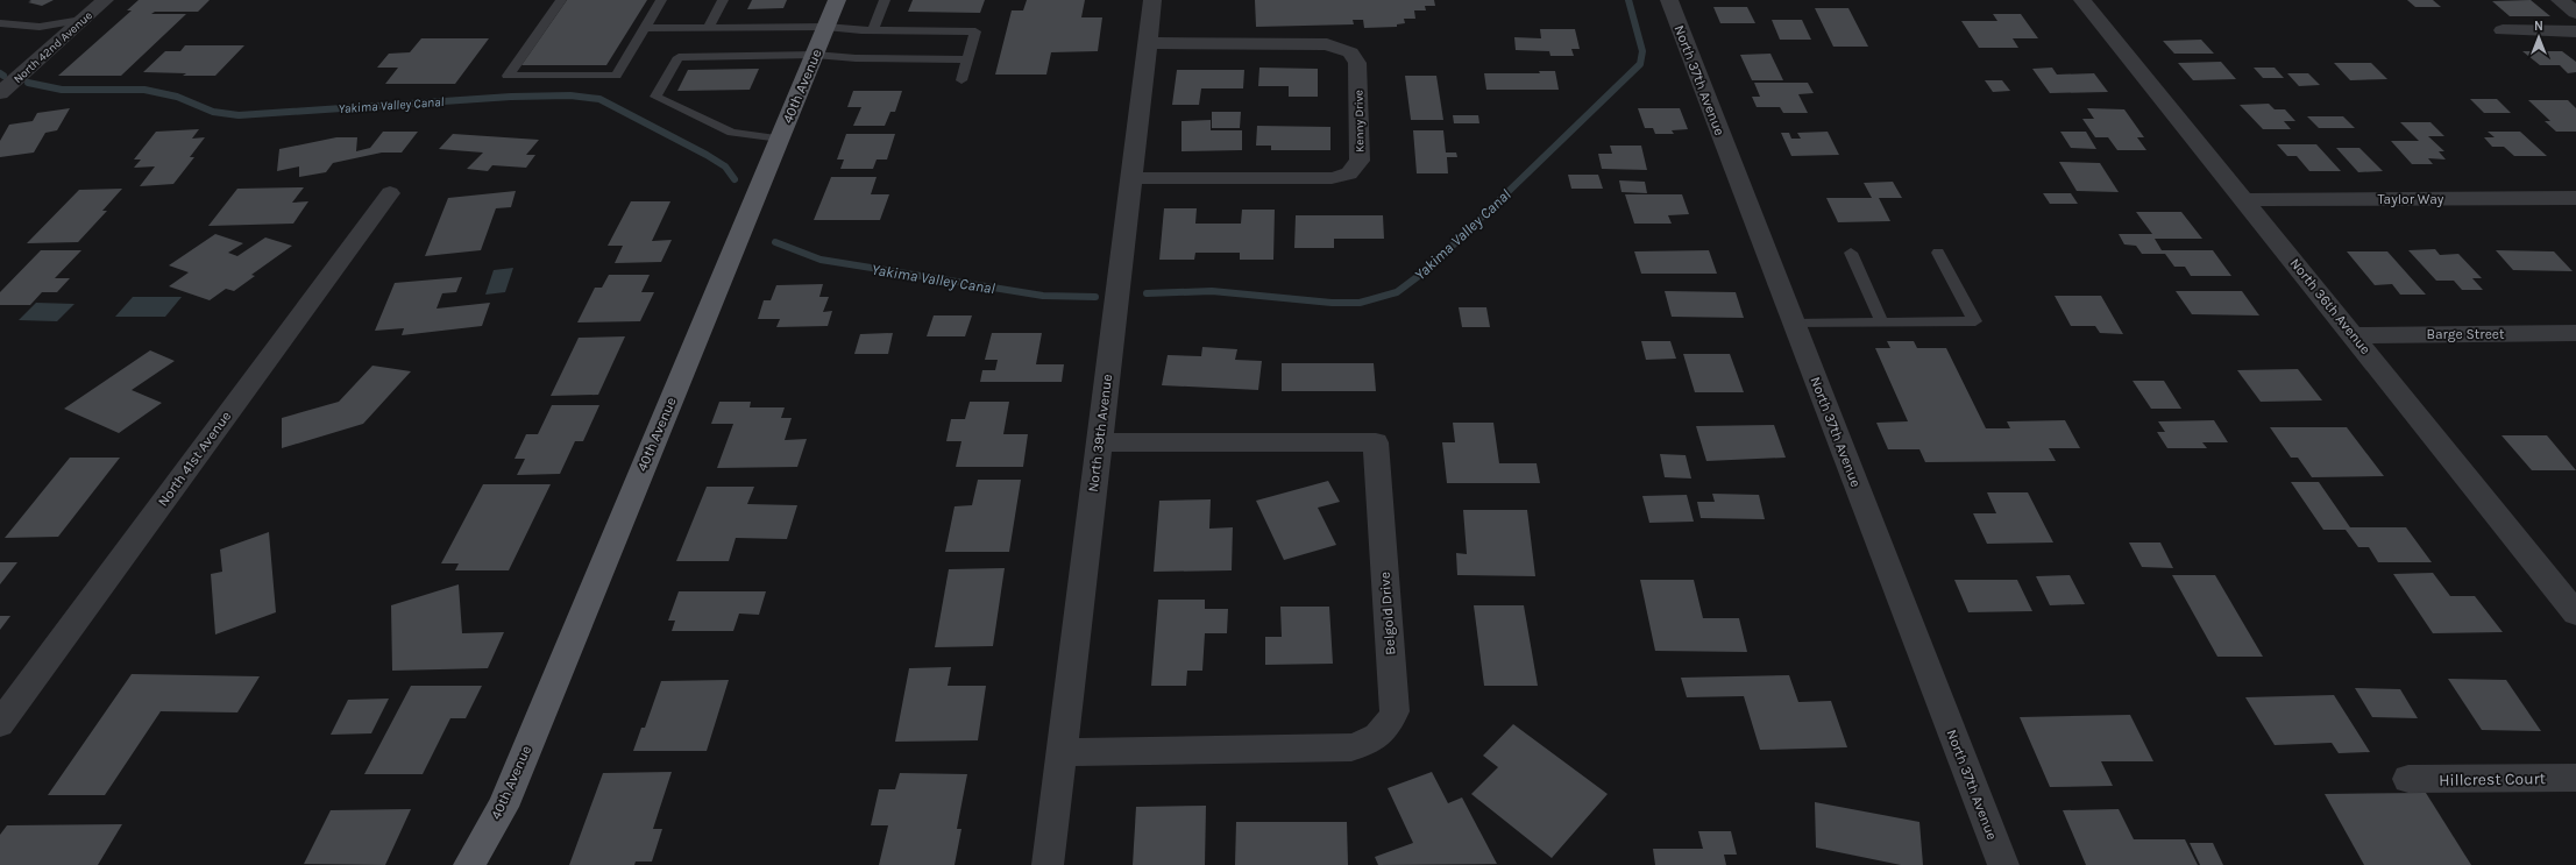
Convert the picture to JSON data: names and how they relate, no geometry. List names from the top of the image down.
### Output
{
  "streets": {
    "main road": ["40th Avenue"],
    "street": [
      "North 42nd Avenue",
      "North 37th Avenue",
      "Kenny Drive",
      "Taylor Way",
      "North 36th Avenue",
      "Barge Street",
      "North 39th Avenue",
      "North 41st Avenue",
      "Belgold Drive",
      "Hillcrest Court"
    ]
  },
  "crossings": [
    ["Kenny Drive", "North 39th Avenue"],
    ["Taylor Way", "North 36th Avenue"],
    ["North 36th Avenue", "Barge Street"],
    ["North 39th Avenue", "Belgold Drive"]
  ],
  "water": ["Yakima Valley Canal"],
  "north": "top"
}
